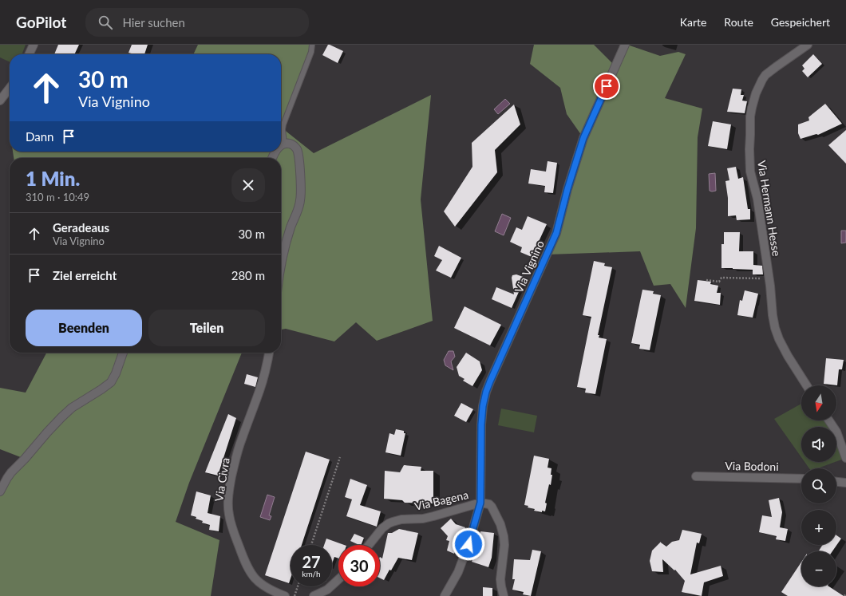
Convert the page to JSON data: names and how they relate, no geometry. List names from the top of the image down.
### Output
{
  "streets": {
    "street": [
      "Via Hermann Hesse",
      "Via Vignino",
      "Via Bodoni",
      "Via Civra",
      "Via Bagena"
    ]
  },
  "crossings": [
    ["Via Vignino", "Via Bagena"]
  ],
  "north": "bottom",
  "page": {
    "header": "GoPilot",
    "search": "Hier suchen",
    "nav": ["Karte", "Route", "Gespeichert"],
    "turn": ["30 m", "Via Vignino"],
    "then": "Dann",
    "heading": ["1 Min.", "310 m · 10:49"],
    "list": [
      {
        "name": "Geradeaus",
        "note": "Via Vignino",
        "value": "30 m"
      },
      {
        "name": "Ziel erreicht",
        "value": "280 m"
      }
    ],
    "buttons": ["Beenden", "Teilen"],
    "map_buttons": ["+", "−"],
    "speed": "27 km/h",
    "limit": "30"
  }
}
